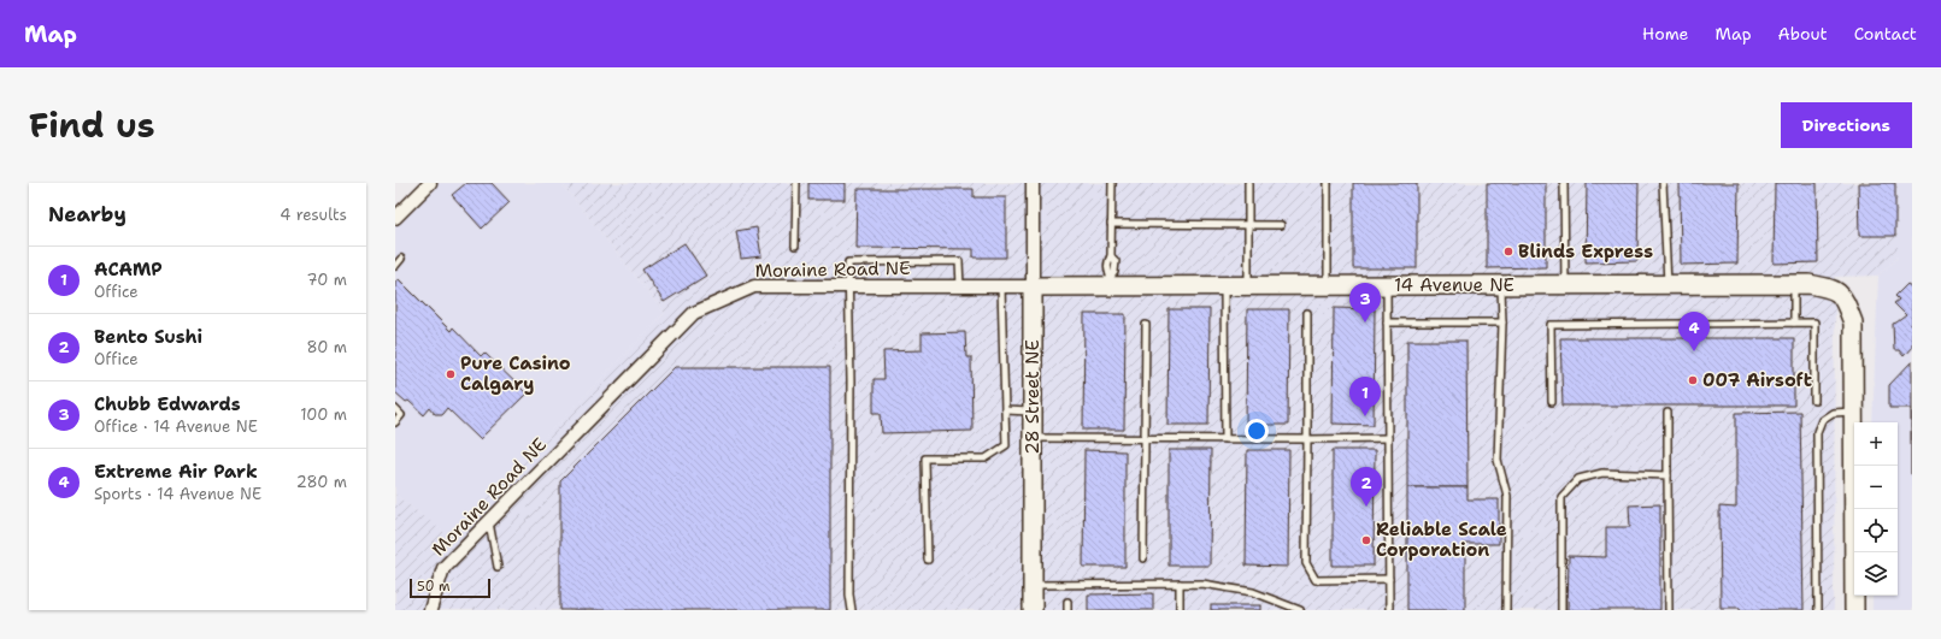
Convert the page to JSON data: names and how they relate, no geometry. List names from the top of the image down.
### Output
{
  "streets": {
    "street": ["Moraine Road NE", "14 Avenue NE", "28 Street NE"]
  },
  "crossings": [
    ["Moraine Road NE", "14 Avenue NE"],
    ["Moraine Road NE", "28 Street NE"],
    ["14 Avenue NE", "28 Street NE"]
  ],
  "places": [
    "Blinds Express",
    "Pure Casino Calgary",
    "007 Airsoft",
    "Reliable Scale Corporation"
  ],
  "scale_bar": "50 m",
  "page": {
    "header": "Map",
    "nav": [
      "Home",
      "Map",
      "About",
      "Contact"
    ],
    "title": "Find us",
    "buttons": "Directions",
    "heading": ["Nearby", "4 results"],
    "list": [
      {
        "mark": "1",
        "name": "ACAMP",
        "note": "Office",
        "value": "70 m"
      },
      {
        "mark": "2",
        "name": "Bento Sushi",
        "note": "Office",
        "value": "80 m"
      },
      {
        "mark": "3",
        "name": "Chubb Edwards",
        "note": "Office · 14 Avenue NE",
        "value": "100 m"
      },
      {
        "mark": "4",
        "name": "Extreme Air Park",
        "note": "Sports · 14 Avenue NE",
        "value": "280 m"
      }
    ],
    "pins": [
      "3",
      "4",
      "1",
      "2"
    ],
    "map_buttons": ["+", "−"],
    "scale": "50 m"
  }
}
